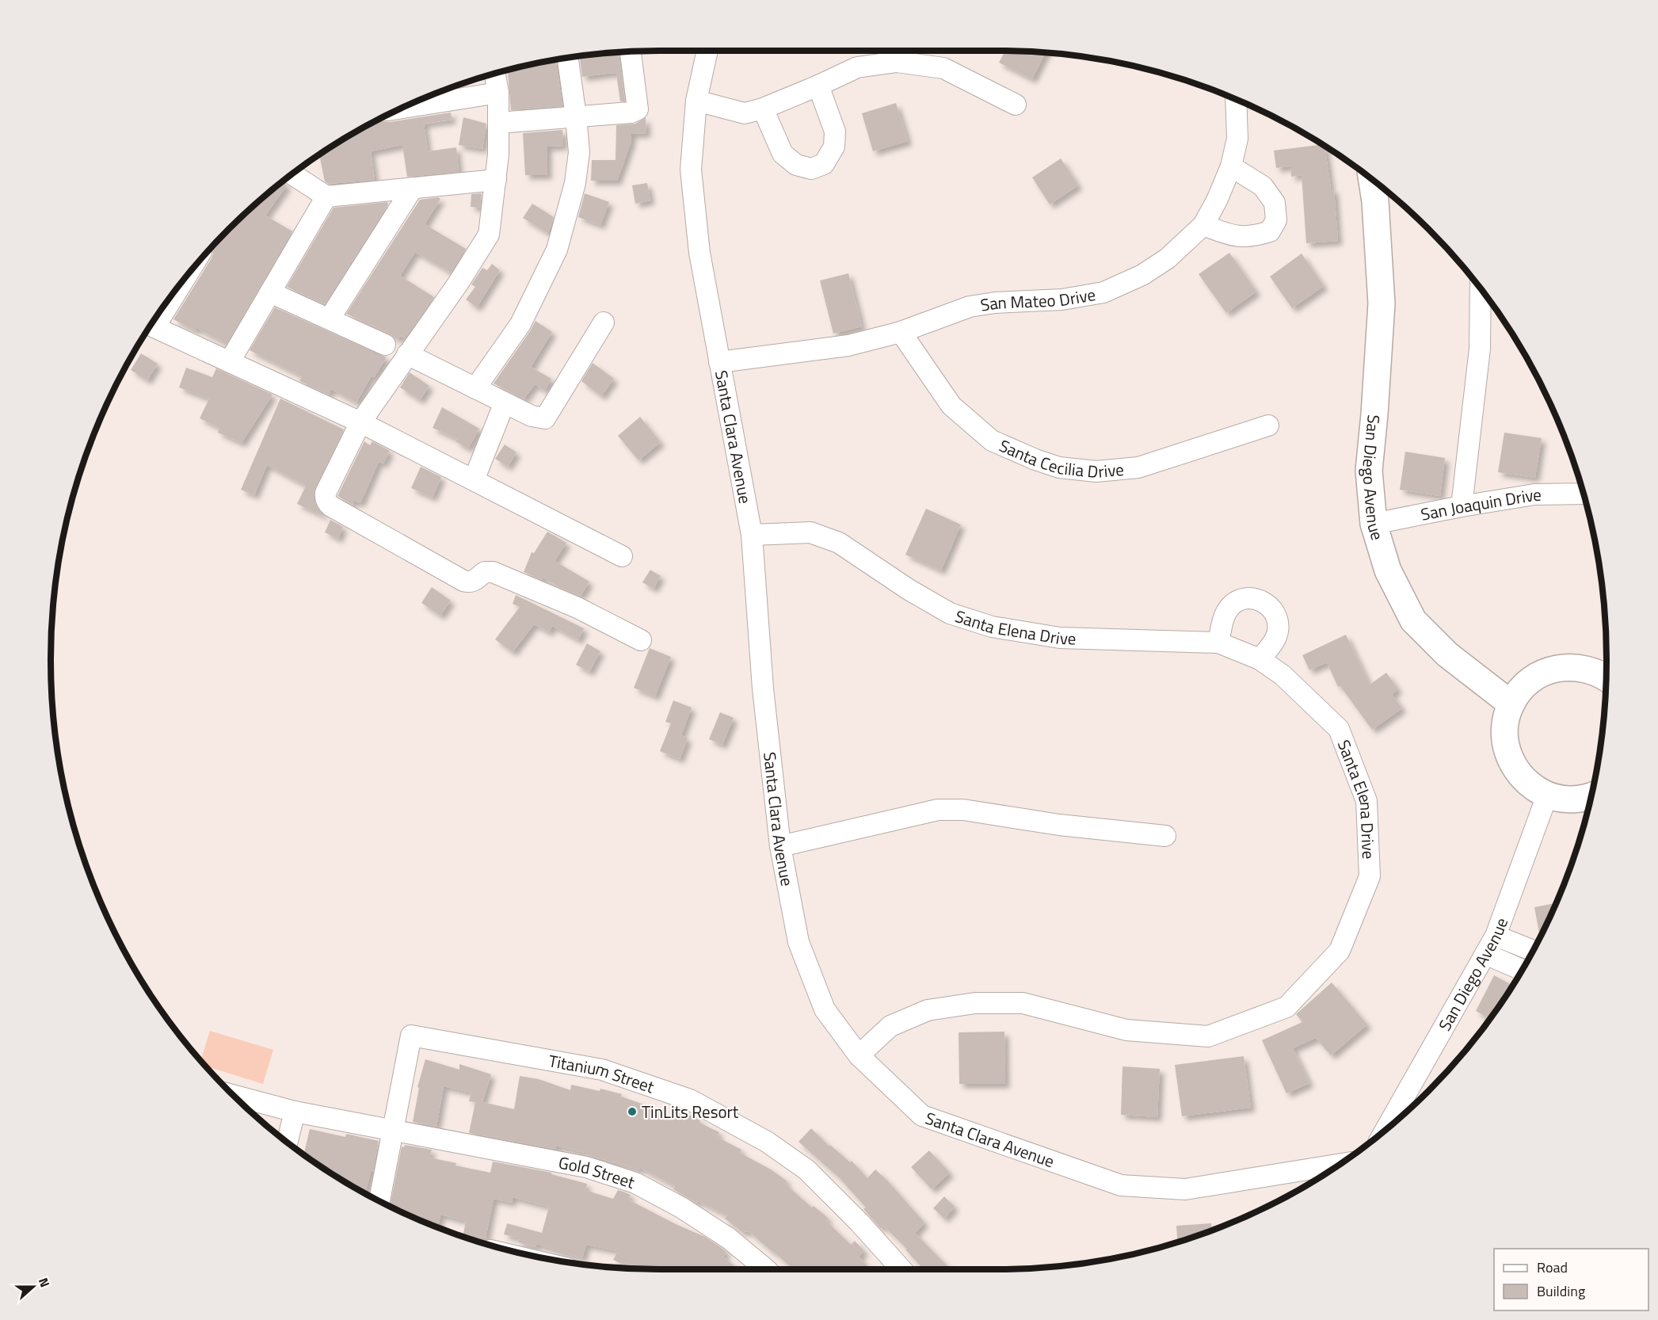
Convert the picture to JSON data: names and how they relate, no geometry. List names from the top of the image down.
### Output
{
  "streets": {
    "street": [
      "San Mateo Drive",
      "Santa Clara Avenue",
      "Santa Cecilia Drive",
      "San Diego Avenue",
      "San Joaquin Drive",
      "Santa Elena Drive",
      "Titanium Street",
      "Gold Street"
    ]
  },
  "crossings": [
    ["San Mateo Drive", "Santa Clara Avenue"],
    ["San Mateo Drive", "Santa Cecilia Drive"],
    ["Santa Clara Avenue", "Santa Elena Drive"],
    ["San Diego Avenue", "San Joaquin Drive"],
    ["Titanium Street", "Gold Street"]
  ],
  "places": ["TinLits Resort"],
  "legend": ["Road", "Building"],
  "north": "right"
}
